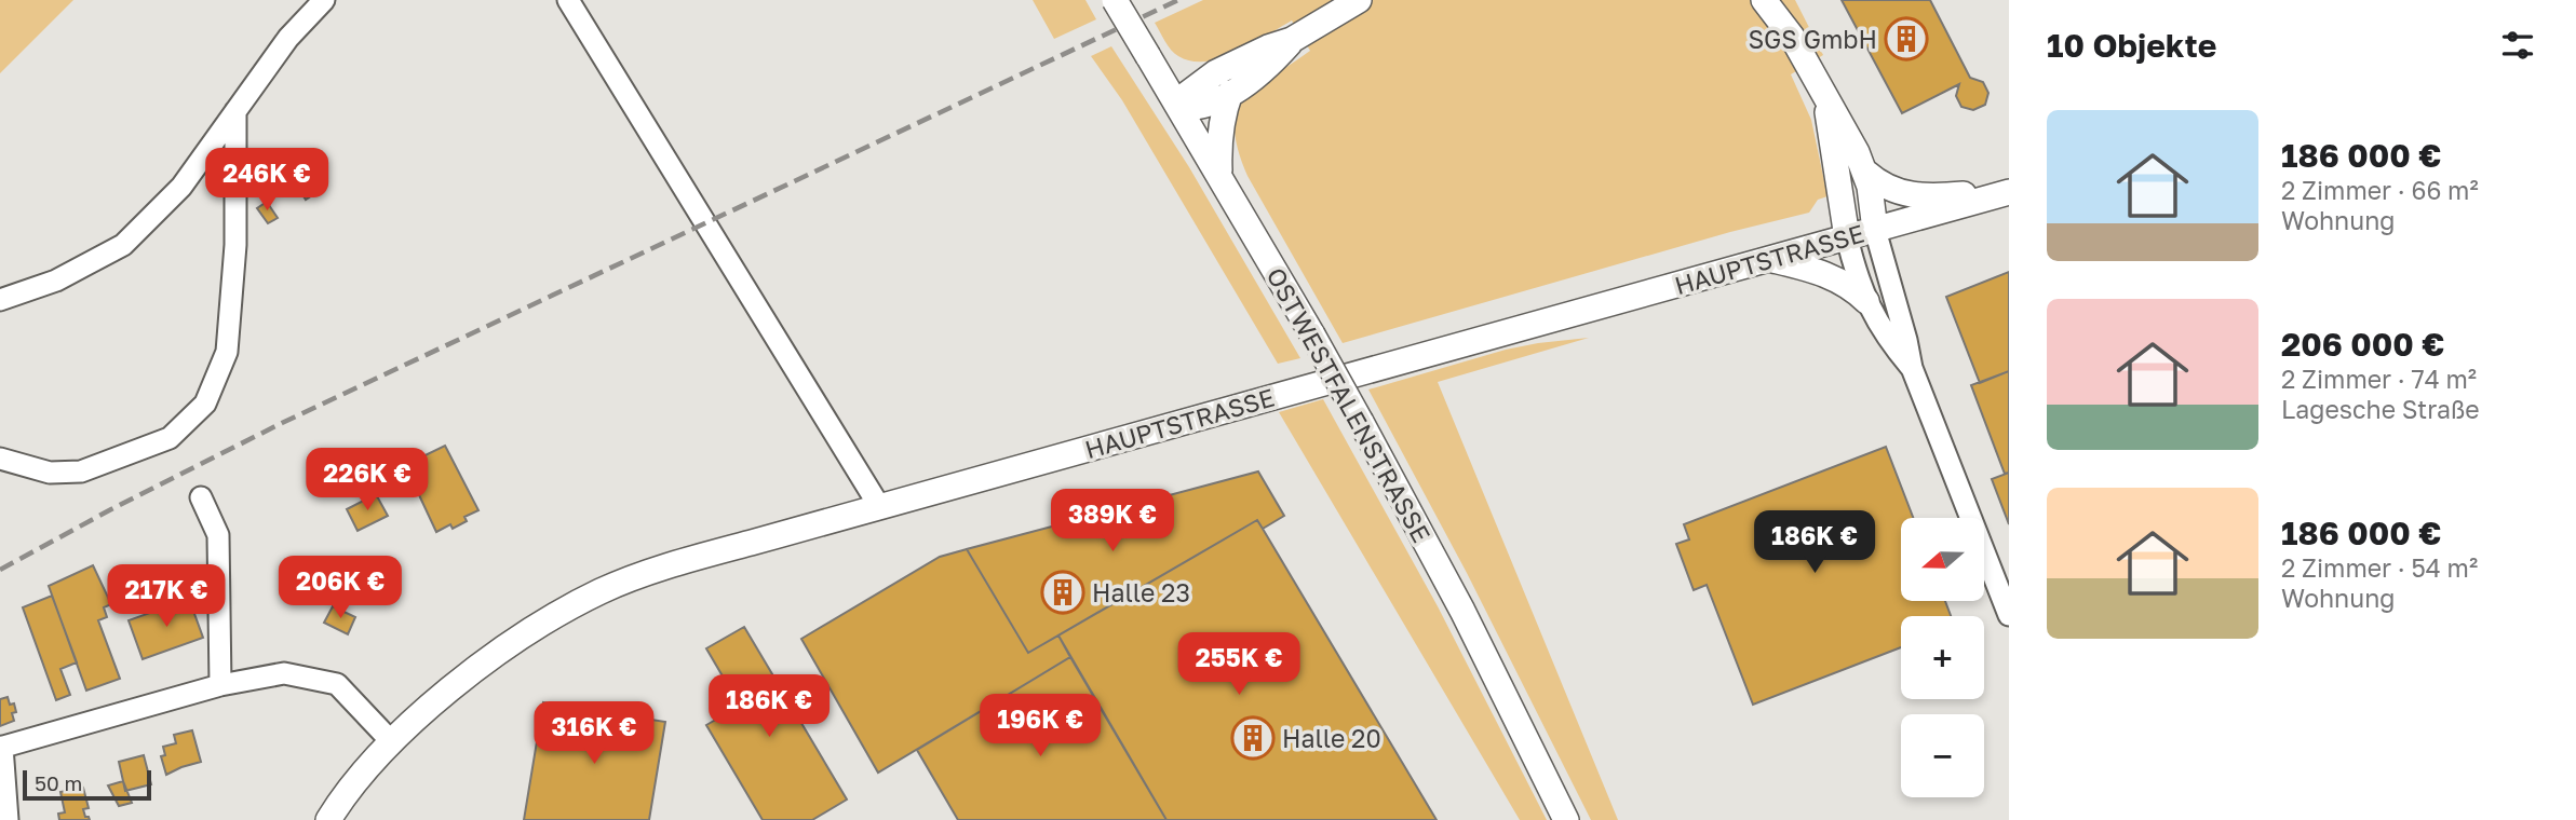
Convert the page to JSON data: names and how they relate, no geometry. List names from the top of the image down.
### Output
{
  "streets": {
    "main road": ["HAUPTSTRASSE", "OSTWESTFALENSTRASSE"]
  },
  "places": {
    "building": ["SGS GmbH", "Halle 23", "Halle 20"]
  },
  "scale_bar": "50 m",
  "north": "left",
  "page": {
    "heading": "10 Objekte",
    "list": [
      {
        "name": "186 000 €",
        "note": "2 Zimmer · 66 m² · Wohnung"
      },
      {
        "name": "206 000 €",
        "note": "2 Zimmer · 74 m² · Lagesche Straße"
      },
      {
        "name": "186 000 €",
        "note": "2 Zimmer · 54 m² · Wohnung"
      }
    ],
    "price": [
      "246K €",
      "226K €",
      "389K €",
      "186K €",
      "206K €",
      "217K €",
      "255K €",
      "186K €",
      "196K €",
      "316K €"
    ],
    "map_buttons": ["+", "−"],
    "scale": "50 m"
  }
}
